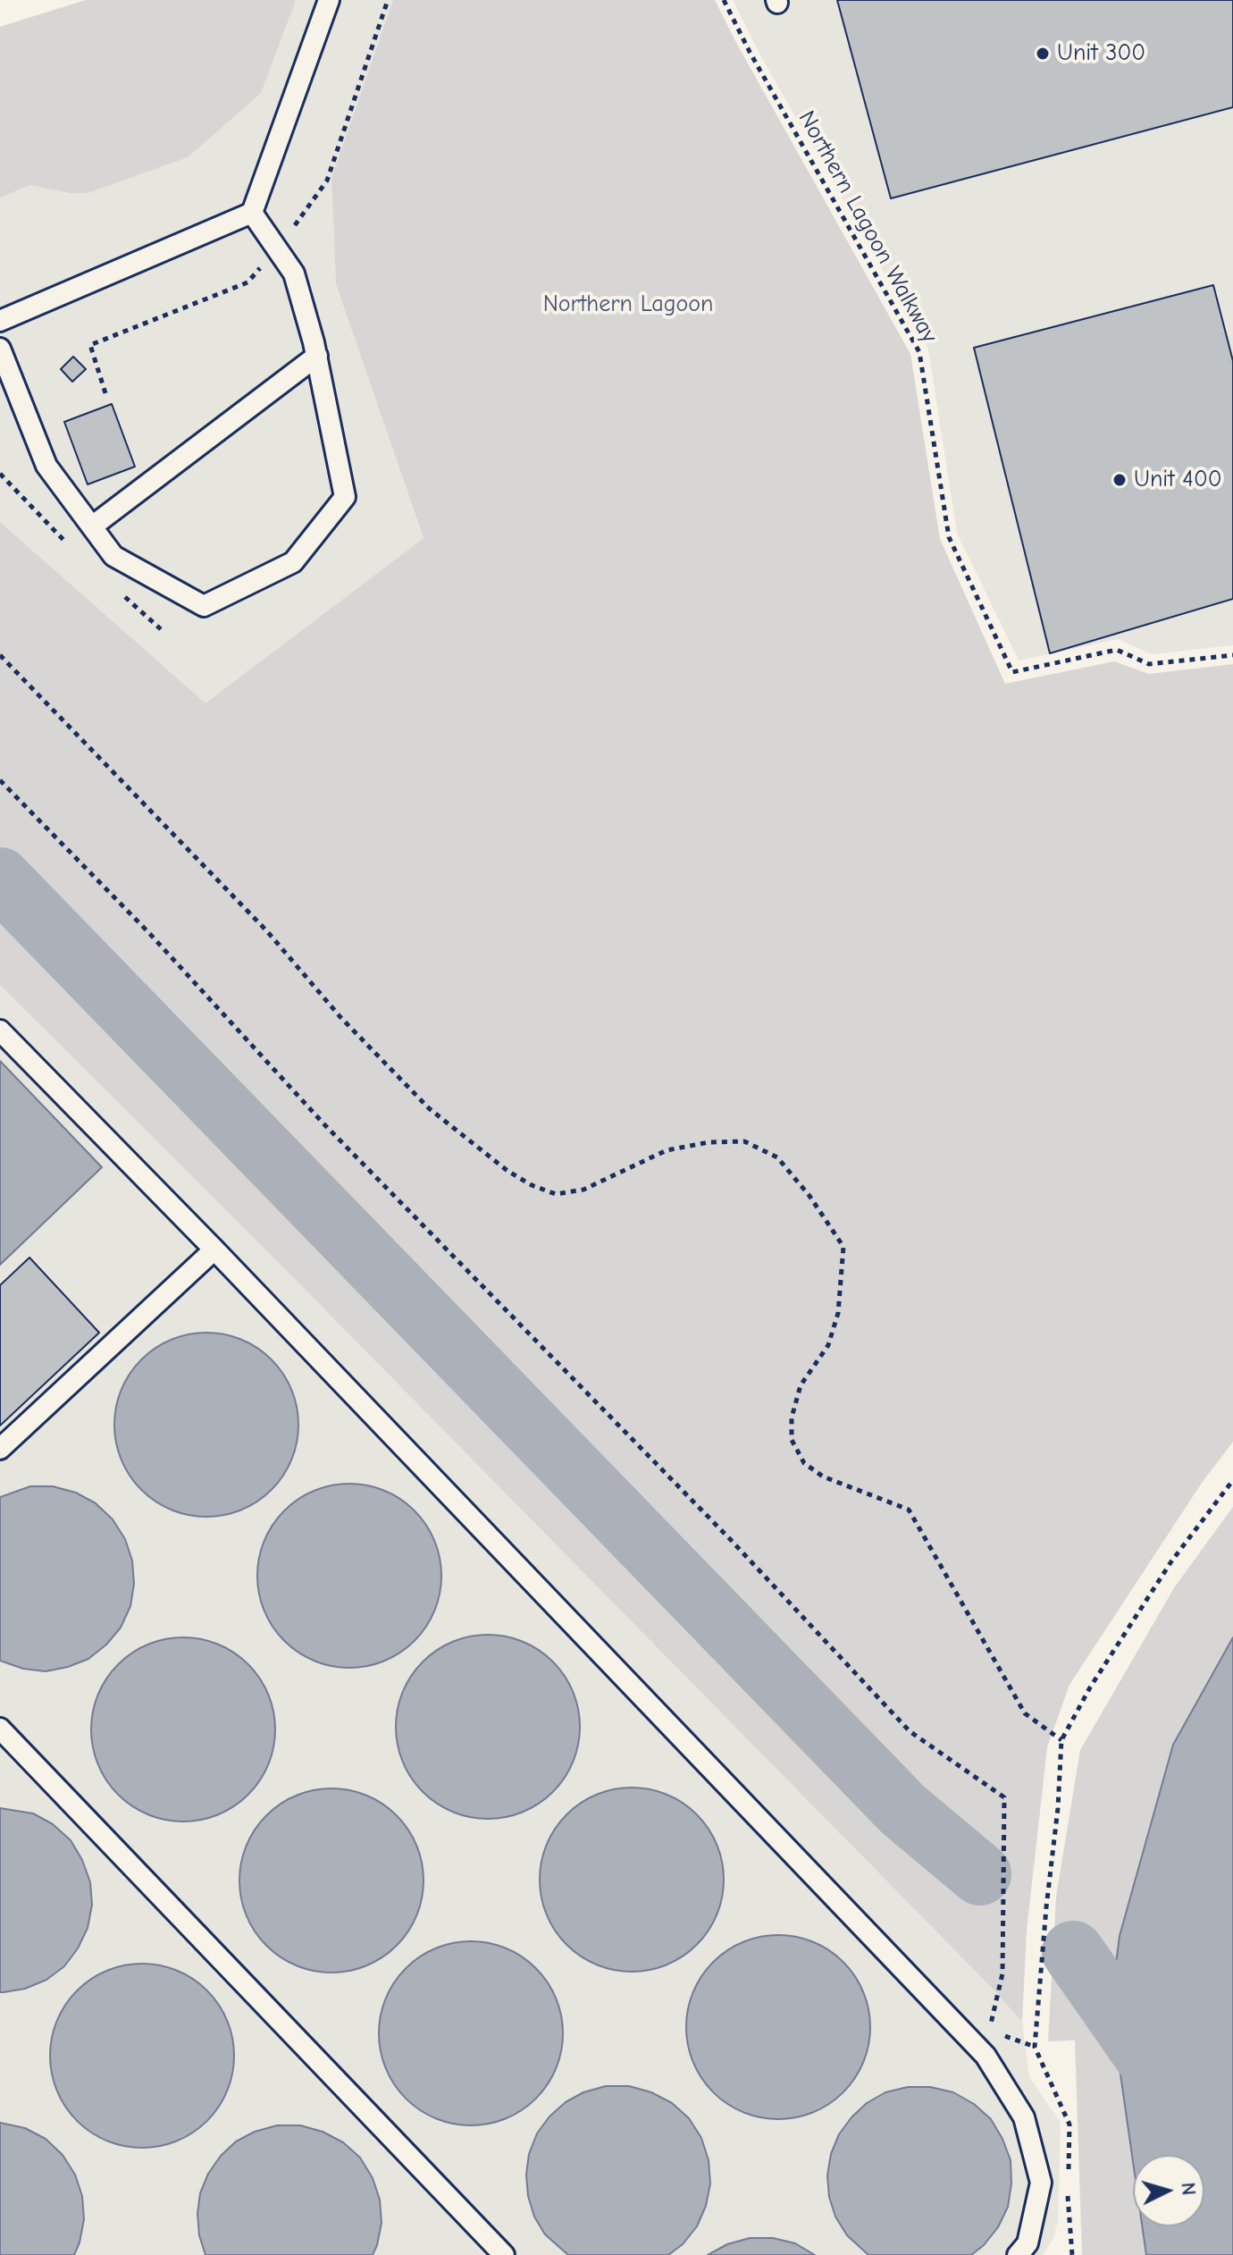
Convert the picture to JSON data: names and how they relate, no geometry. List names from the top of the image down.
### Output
{
  "streets": {
    "path": ["Northern Lagoon Walkway"]
  },
  "parks": ["Northern Lagoon"],
  "places": ["Unit 300", "Unit 400"],
  "north": "right"
}
